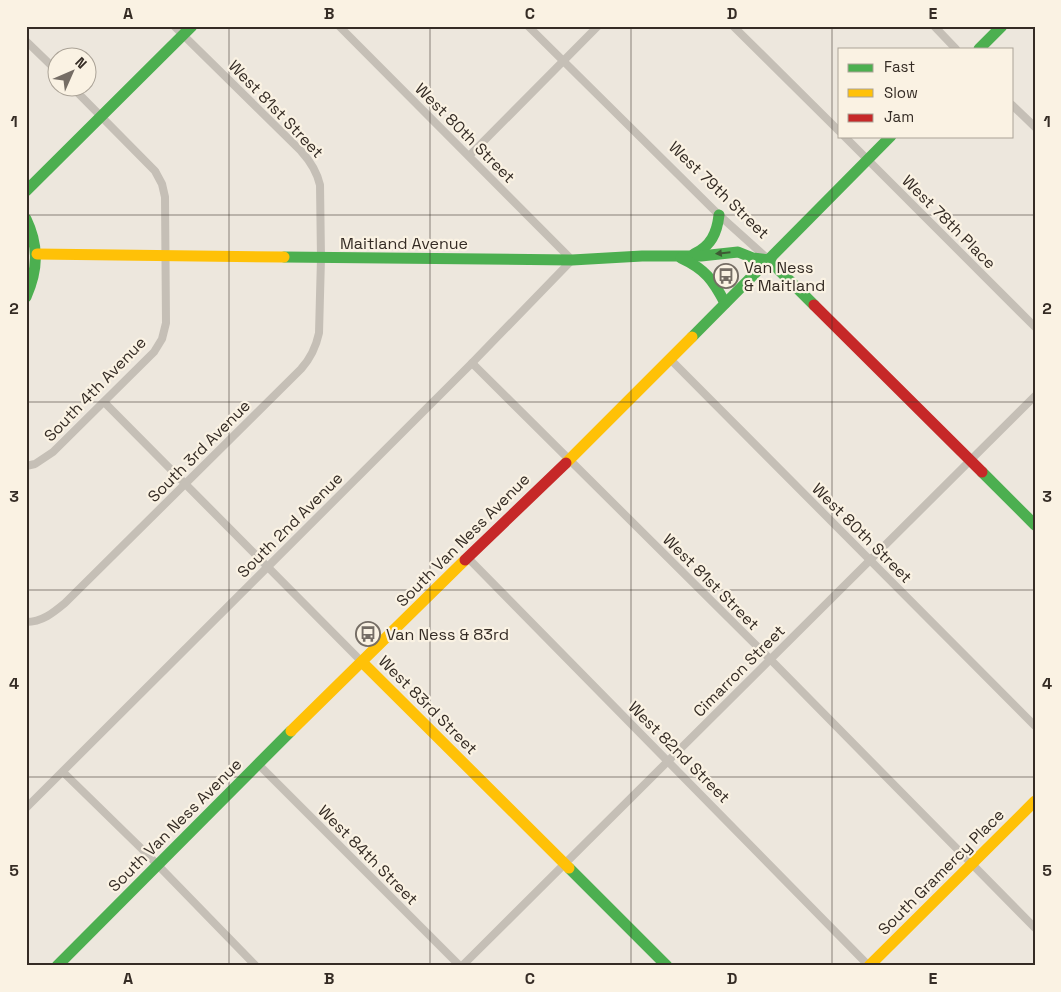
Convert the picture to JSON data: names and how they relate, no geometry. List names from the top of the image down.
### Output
{
  "streets": {
    "street": [
      "West 81st Street",
      "West 80th Street",
      "West 79th Street",
      "West 78th Place",
      "Maitland Avenue",
      "South 4th Avenue",
      "South 3rd Avenue",
      "South 2nd Avenue",
      "South Van Ness Avenue",
      "Cimarron Street",
      "West 83rd Street",
      "West 82nd Street",
      "West 84th Street",
      "South Gramercy Place"
    ]
  },
  "crossings": [
    ["West 81st Street", "Maitland Avenue"],
    ["West 81st Street", "South 3rd Avenue"],
    ["West 81st Street", "South 2nd Avenue"],
    ["West 81st Street", "South Van Ness Avenue"],
    ["West 81st Street", "Cimarron Street"],
    ["West 81st Street", "South Gramercy Place"],
    ["West 80th Street", "Maitland Avenue"],
    ["West 80th Street", "South 2nd Avenue"],
    ["West 80th Street", "South Van Ness Avenue"],
    ["West 80th Street", "Cimarron Street"],
    ["West 79th Street", "Maitland Avenue"],
    ["West 79th Street", "South Van Ness Avenue"],
    ["West 79th Street", "Cimarron Street"],
    ["West 78th Place", "South Van Ness Avenue"],
    ["Maitland Avenue", "South 4th Avenue"],
    ["Maitland Avenue", "South 3rd Avenue"],
    ["Maitland Avenue", "South 2nd Avenue"],
    ["Maitland Avenue", "South Van Ness Avenue"],
    ["South 4th Avenue", "West 83rd Street"],
    ["South 3rd Avenue", "West 83rd Street"],
    ["South 2nd Avenue", "West 83rd Street"],
    ["South Van Ness Avenue", "West 83rd Street"],
    ["South Van Ness Avenue", "West 82nd Street"],
    ["South Van Ness Avenue", "West 84th Street"],
    ["Cimarron Street", "West 83rd Street"],
    ["Cimarron Street", "West 82nd Street"],
    ["Cimarron Street", "West 84th Street"],
    ["West 82nd Street", "South Gramercy Place"]
  ],
  "places": {
    "bus stop": ["Van Ness & Maitland", "Van Ness & 83rd"]
  },
  "legend": ["Fast", "Slow", "Jam"],
  "north": "top right",
  "grid": {
    "columns": [
      "A",
      "B",
      "C",
      "D",
      "E"
    ],
    "rows": [
      "1",
      "2",
      "3",
      "4",
      "5"
    ]
  }
}
